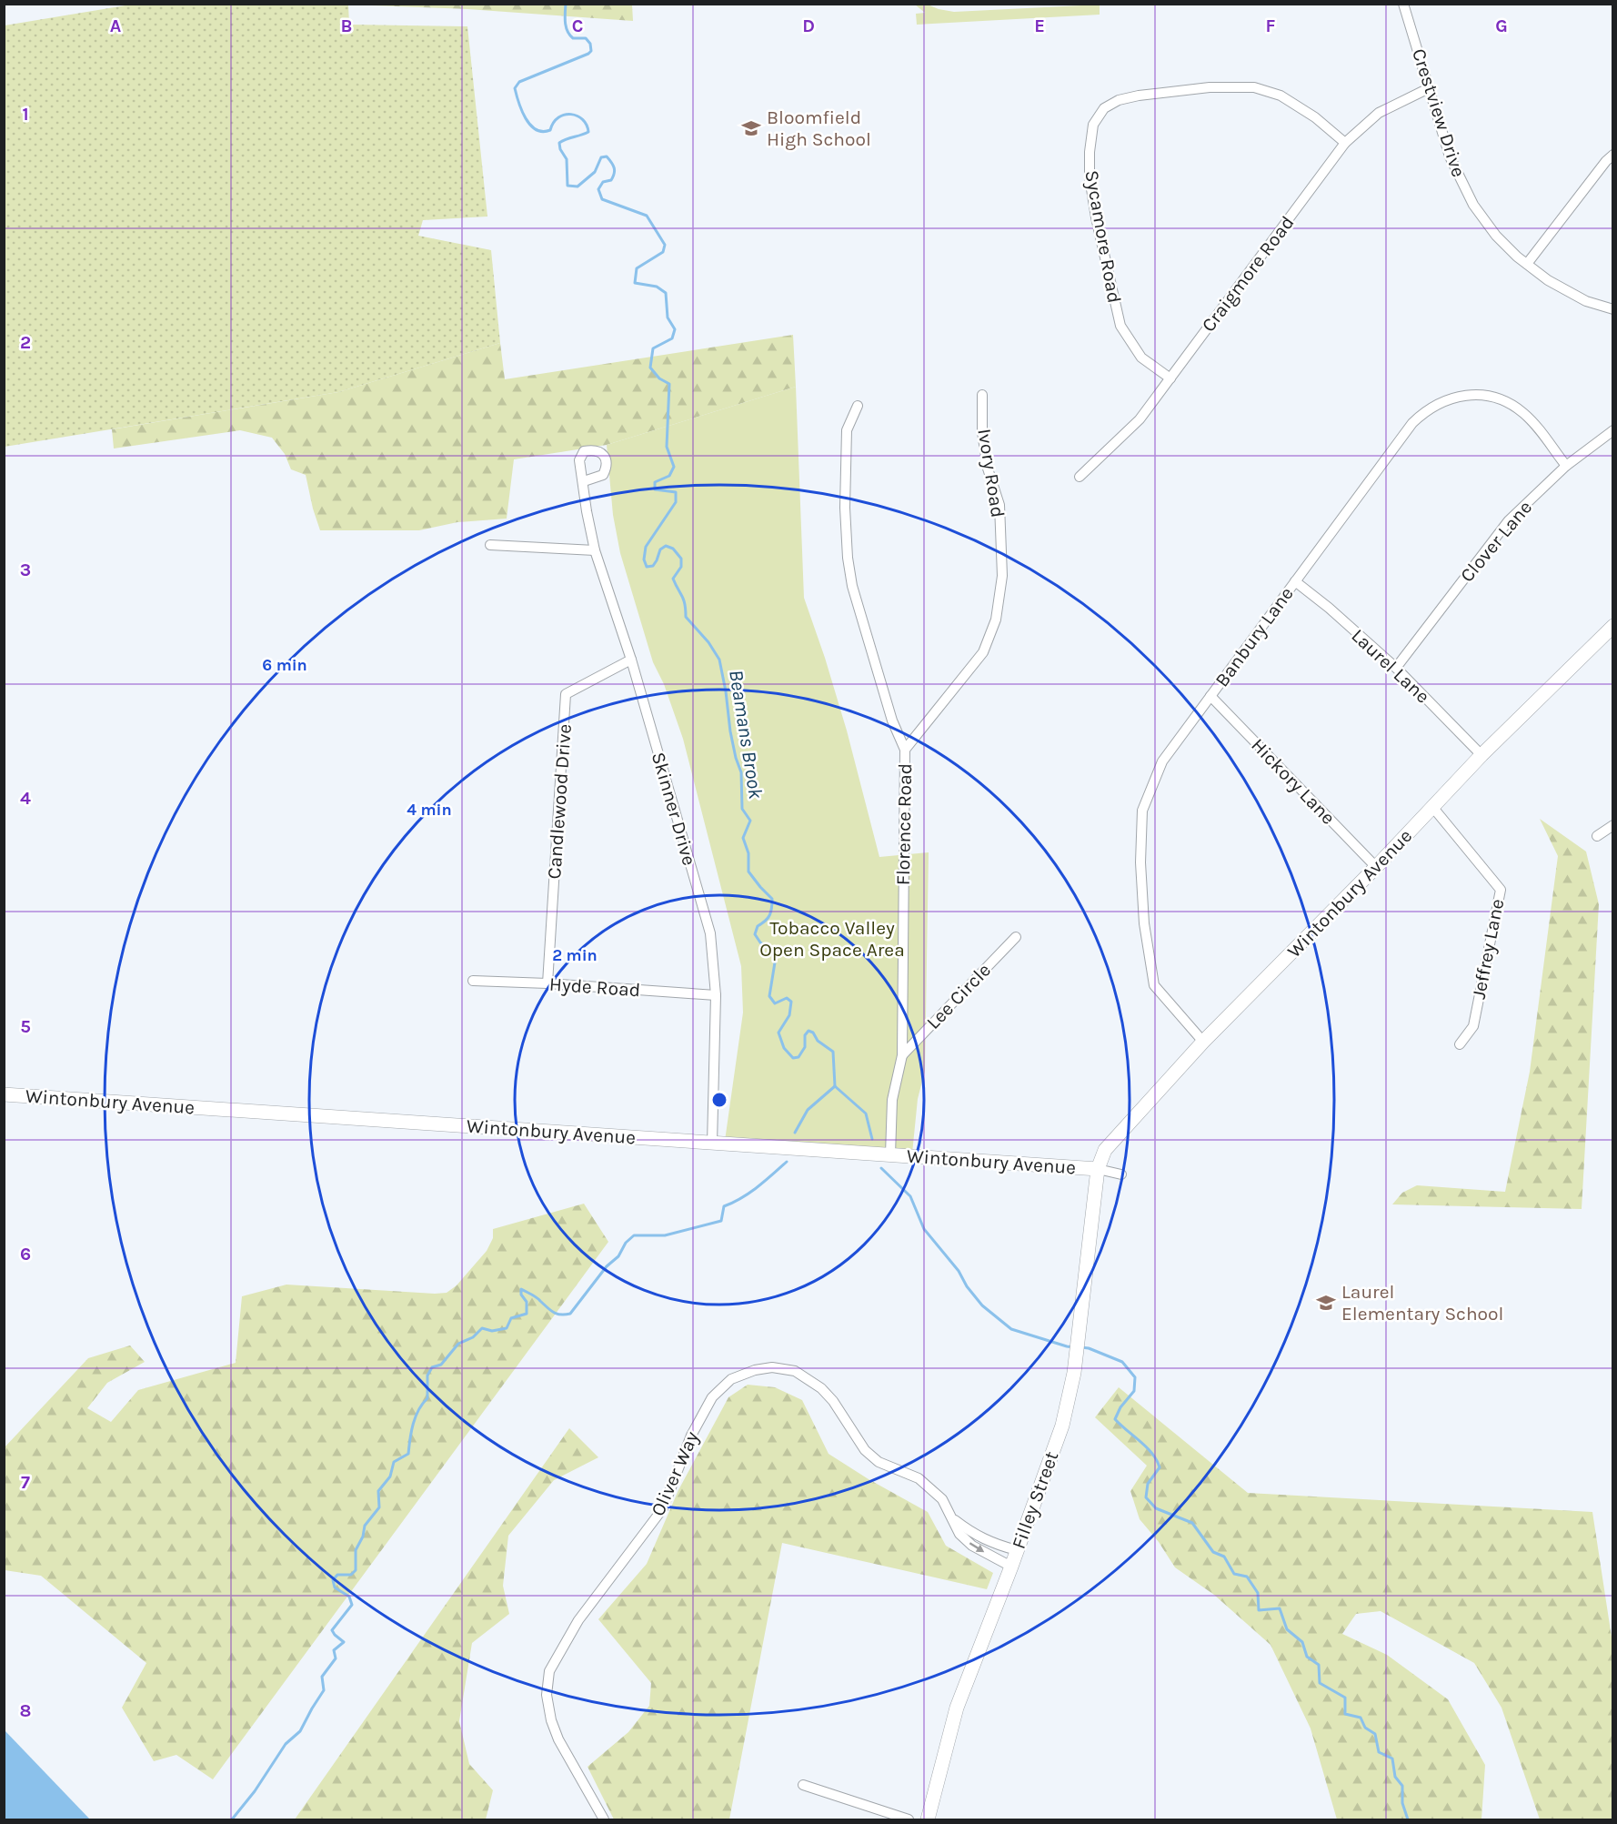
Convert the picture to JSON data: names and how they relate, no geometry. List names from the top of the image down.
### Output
{
  "streets": {
    "street": [
      "Crestview Drive",
      "Sycamore Road",
      "Craigmore Road",
      "Ivory Road",
      "Clover Lane",
      "Banbury Lane",
      "Laurel Lane",
      "Hickory Lane",
      "Candlewood Drive",
      "Skinner Drive",
      "Florence Road",
      "Wintonbury Avenue",
      "Jeffrey Lane",
      "Hyde Road",
      "Lee Circle",
      "Oliver Way",
      "Filley Street"
    ]
  },
  "crossings": [
    ["Crestview Drive", "Craigmore Road"],
    ["Sycamore Road", "Craigmore Road"],
    ["Ivory Road", "Florence Road"],
    ["Clover Lane", "Banbury Lane"],
    ["Clover Lane", "Laurel Lane"],
    ["Banbury Lane", "Laurel Lane"],
    ["Banbury Lane", "Hickory Lane"],
    ["Banbury Lane", "Wintonbury Avenue"],
    ["Laurel Lane", "Wintonbury Avenue"],
    ["Hickory Lane", "Wintonbury Avenue"],
    ["Candlewood Drive", "Skinner Drive"],
    ["Candlewood Drive", "Hyde Road"],
    ["Skinner Drive", "Wintonbury Avenue"],
    ["Skinner Drive", "Hyde Road"],
    ["Florence Road", "Wintonbury Avenue"],
    ["Florence Road", "Lee Circle"],
    ["Wintonbury Avenue", "Jeffrey Lane"],
    ["Wintonbury Avenue", "Filley Street"],
    ["Oliver Way", "Filley Street"]
  ],
  "water": ["Beamans Brook"],
  "parks": ["Tobacco Valley Open Space Area"],
  "places": {
    "school or university": ["Bloomfield High School", "Laurel Elementary School"]
  },
  "grid": {
    "columns": [
      "A",
      "B",
      "C",
      "D",
      "E",
      "F",
      "G"
    ],
    "rows": [
      "1",
      "2",
      "3",
      "4",
      "5",
      "6",
      "7",
      "8"
    ]
  },
  "rings": ["6 min", "4 min", "2 min"]
}
